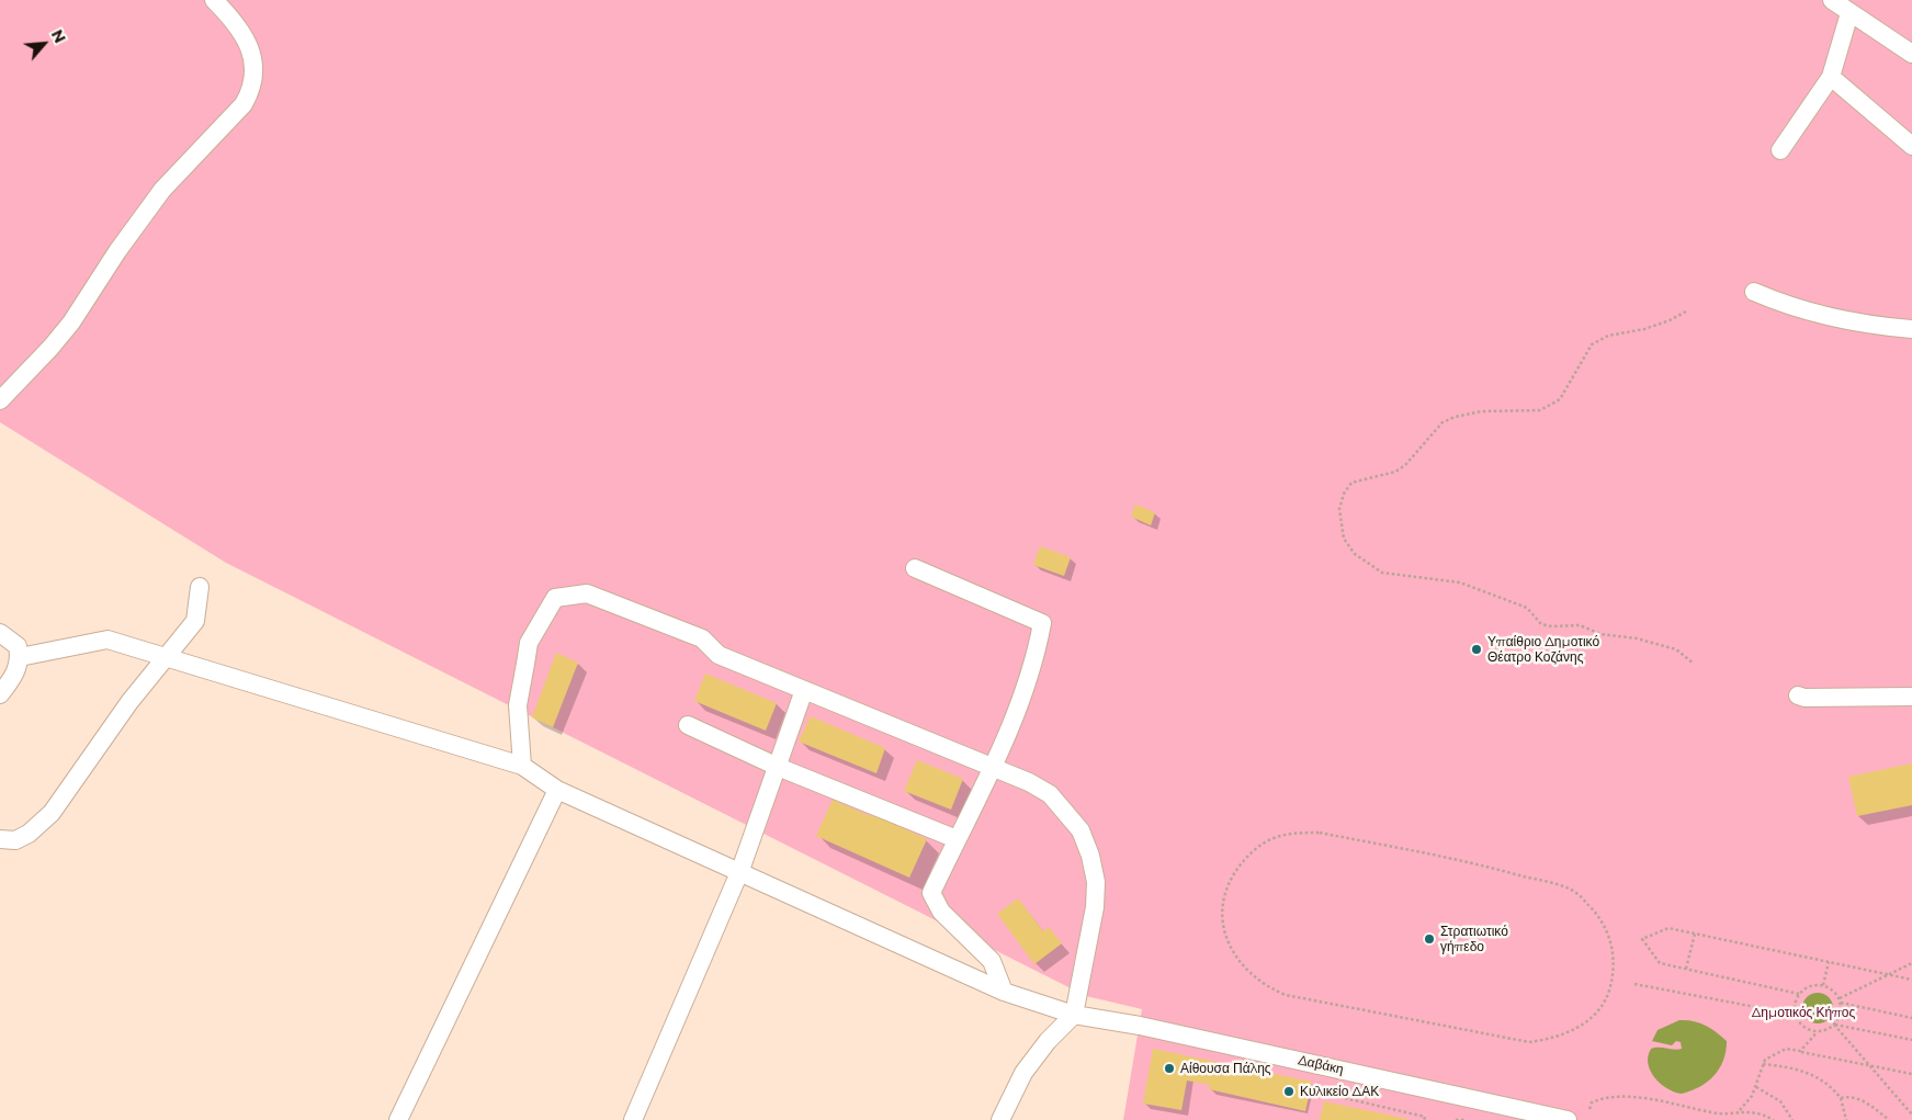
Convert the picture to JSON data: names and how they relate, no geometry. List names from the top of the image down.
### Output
{
  "streets": {
    "street": ["Δαβάκη"]
  },
  "parks": ["Δημοτικός Κήπος"],
  "places": [
    "Υπαίθριο Δημοτικό Θέατρο Κοζάνης",
    "Στρατιωτικό γήπεδο",
    "Αίθουσα Πάλης",
    "Κυλικείο ΔΑΚ"
  ],
  "north": "top right"
}
